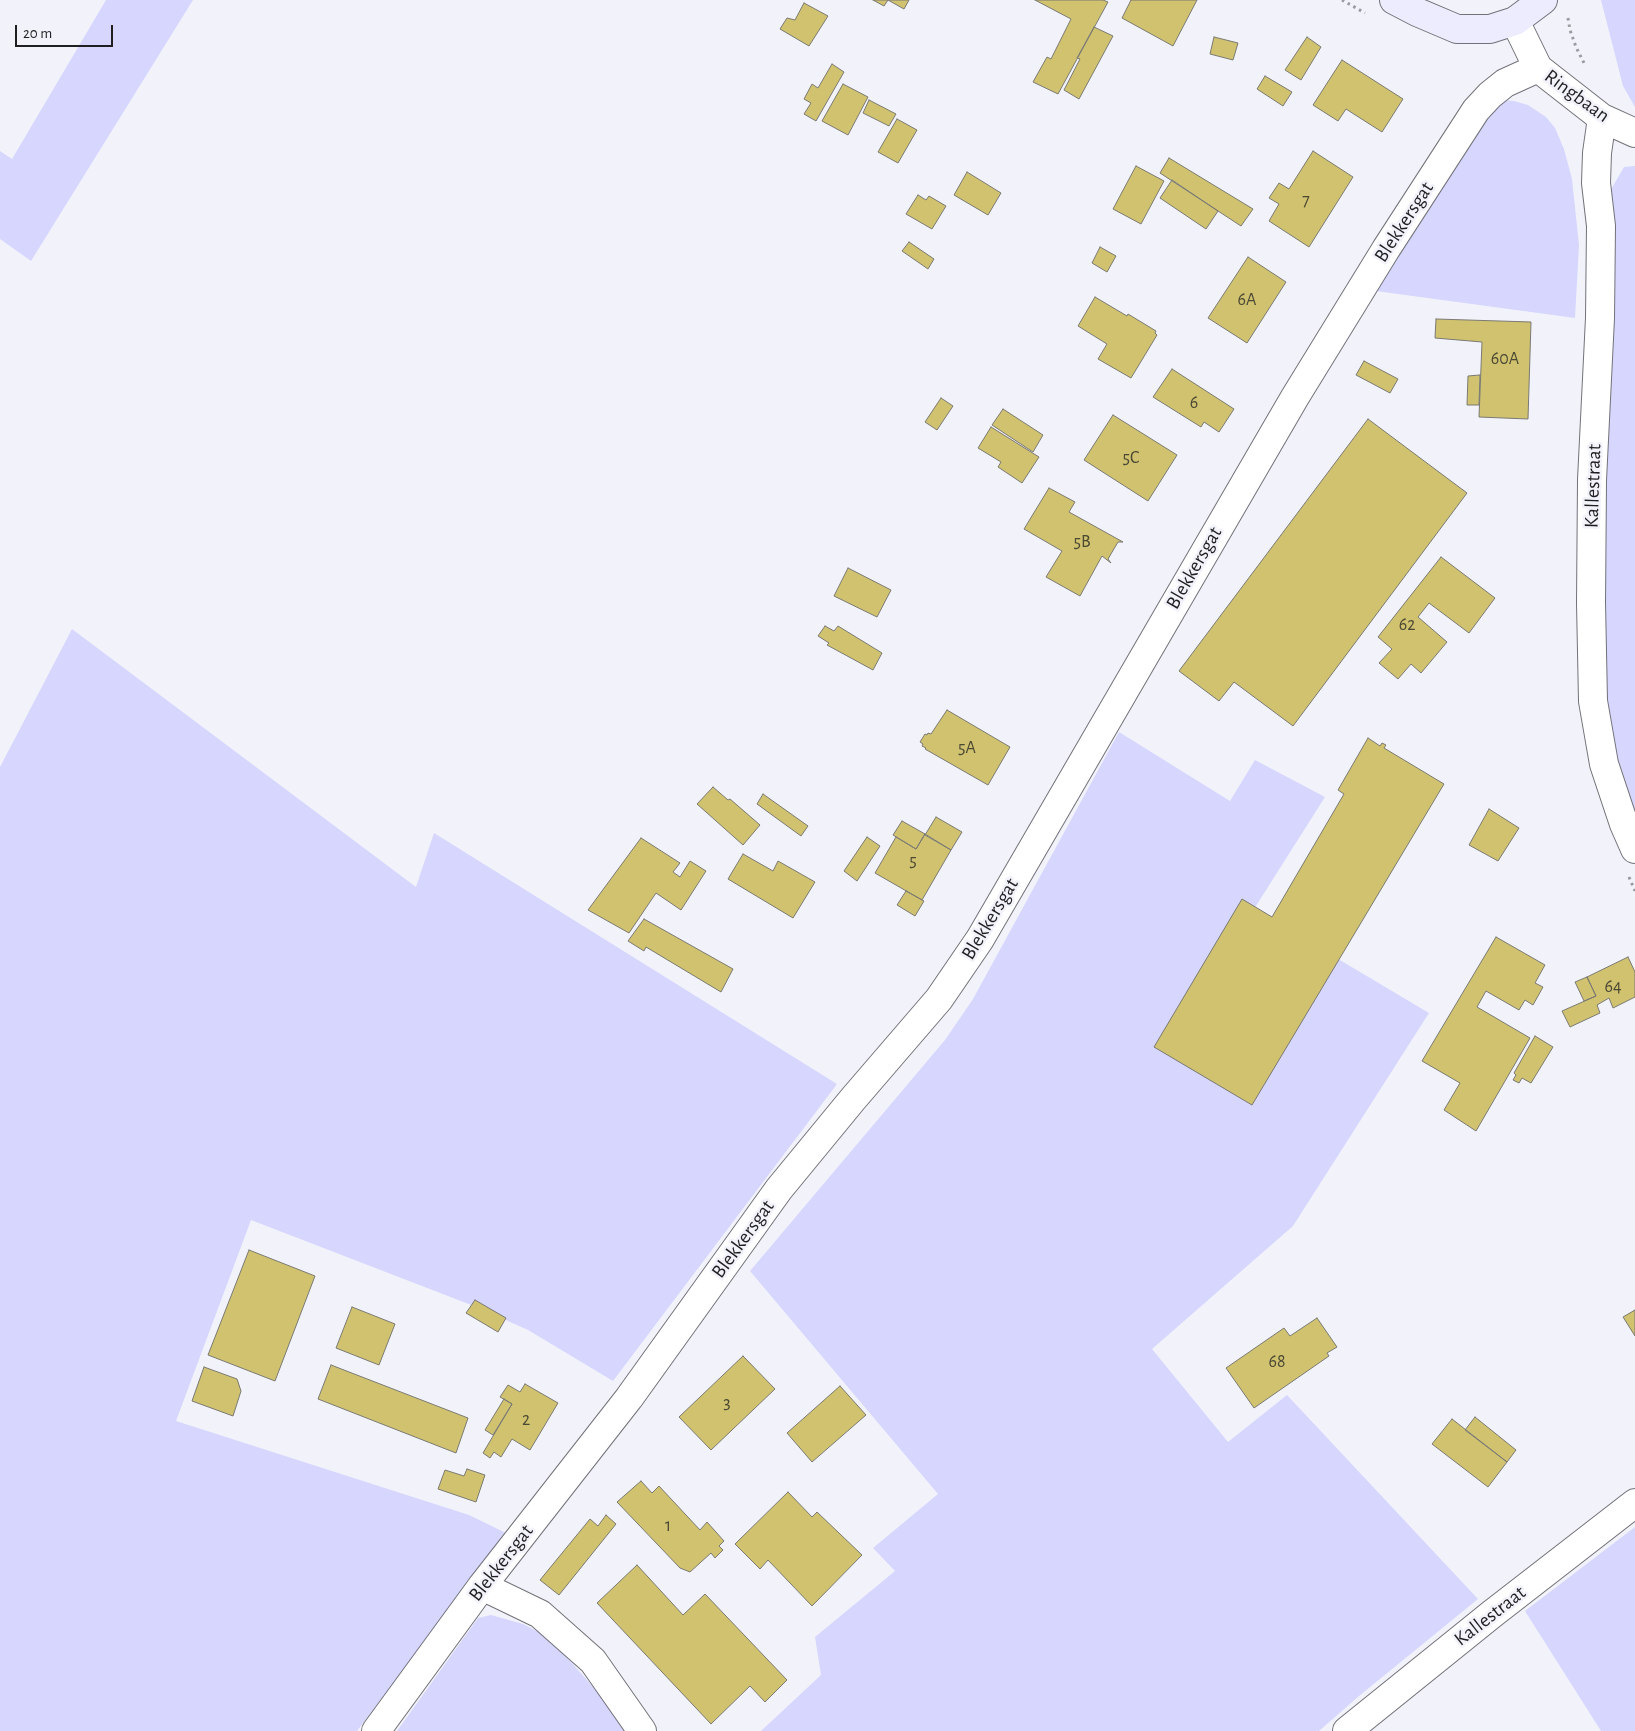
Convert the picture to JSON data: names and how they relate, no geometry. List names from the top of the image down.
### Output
{
  "streets": {
    "street": ["Ringbaan", "Blekkersgat", "Kallestraat"]
  },
  "crossings": [
    ["Ringbaan", "Blekkersgat"],
    ["Ringbaan", "Kallestraat"]
  ],
  "house_numbers": [
    "7",
    "6A",
    "60A",
    "6",
    "5C",
    "5B",
    "62",
    "5A",
    "5",
    "64",
    "68",
    "3",
    "2",
    "1"
  ],
  "scale_bar": "20 m"
}
